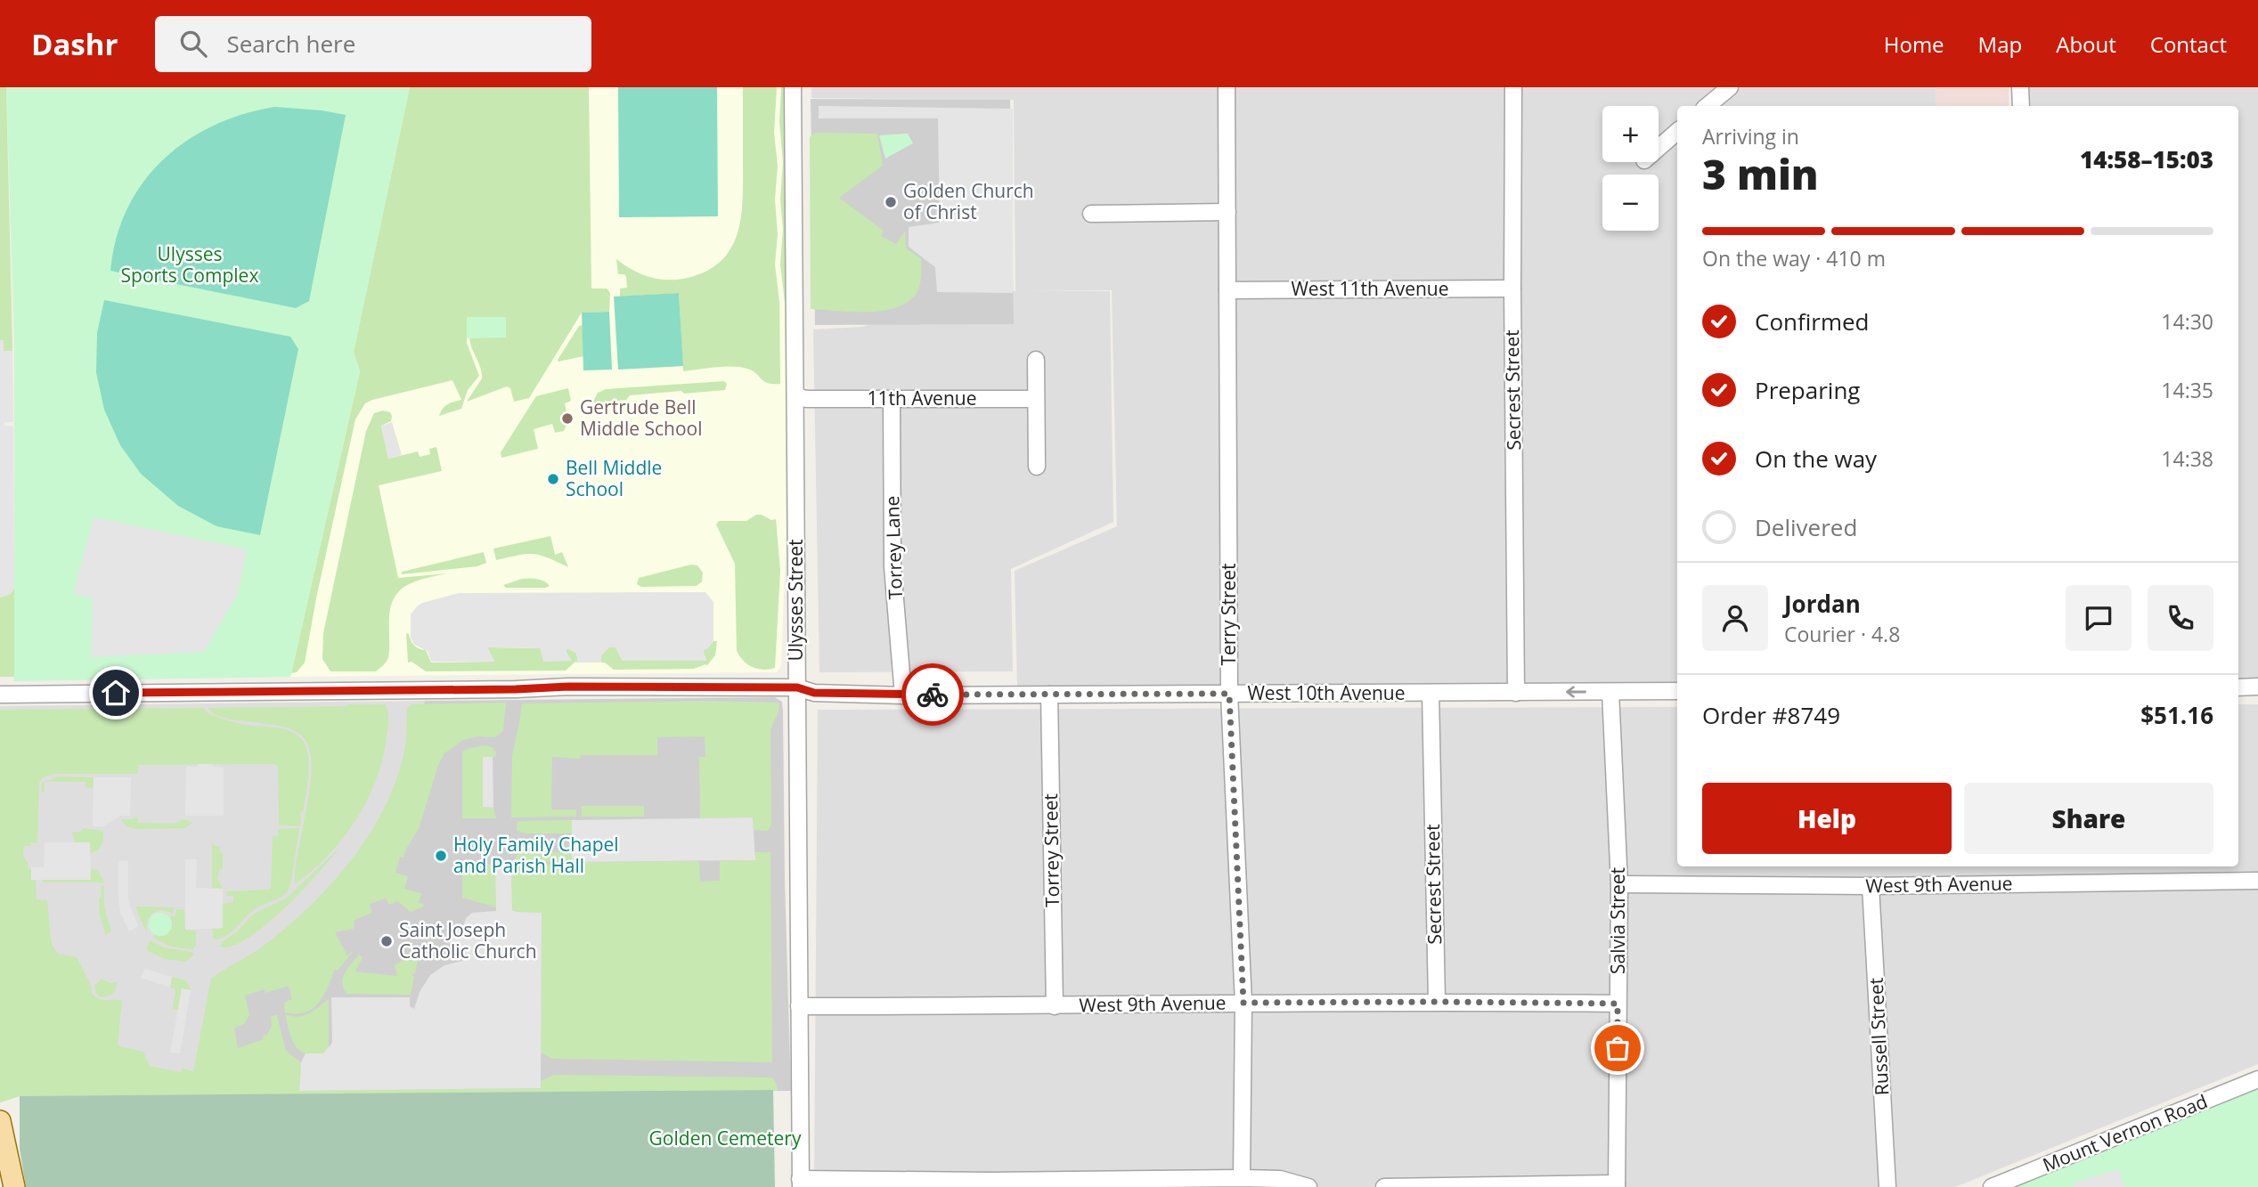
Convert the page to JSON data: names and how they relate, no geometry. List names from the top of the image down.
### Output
{
  "streets": {
    "street": [
      "West 11th Avenue",
      "Secrest Street",
      "11th Avenue",
      "Torrey Lane",
      "Ulysses Street",
      "Terry Street",
      "West 10th Avenue",
      "Torrey Street",
      "West 9th Avenue",
      "Salvia Street",
      "Russell Street",
      "Mount Vernon Road"
    ]
  },
  "crossings": [
    ["West 11th Avenue", "Secrest Street"],
    ["West 11th Avenue", "Terry Street"],
    ["Secrest Street", "West 10th Avenue"],
    ["Secrest Street", "West 9th Avenue"],
    ["11th Avenue", "Torrey Lane"],
    ["11th Avenue", "Ulysses Street"],
    ["Torrey Lane", "West 10th Avenue"],
    ["Ulysses Street", "West 10th Avenue"],
    ["Ulysses Street", "West 9th Avenue"],
    ["Terry Street", "West 10th Avenue"],
    ["Terry Street", "West 9th Avenue"],
    ["West 10th Avenue", "Torrey Street"],
    ["West 10th Avenue", "Salvia Street"],
    ["Torrey Street", "West 9th Avenue"],
    ["West 9th Avenue", "Salvia Street"],
    ["West 9th Avenue", "Russell Street"]
  ],
  "parks": ["Ulysses Sports Complex", "Golden Cemetery"],
  "places": [
    "Golden Church of Christ",
    "Gertrude Bell Middle School",
    "Bell Middle School",
    "Holy Family Chapel and Parish Hall",
    "Saint Joseph Catholic Church"
  ],
  "page": {
    "header": "Dashr",
    "search": "Search here",
    "nav": [
      "Home",
      "Map",
      "About",
      "Contact"
    ],
    "map_buttons": ["+", "−"],
    "heading": ["3 min", "Arriving in", "14:58–15:03"],
    "panel": [
      "Jordan",
      "Courier · 4.8",
      "Order #8749",
      "$51.16"
    ],
    "bar": "On the way · 410 m",
    "list": [
      ["Confirmed", "14:30"],
      ["Preparing", "14:35"],
      ["On the way", "14:38"],
      "Delivered"
    ],
    "buttons": ["Help", "Share"]
  }
}
